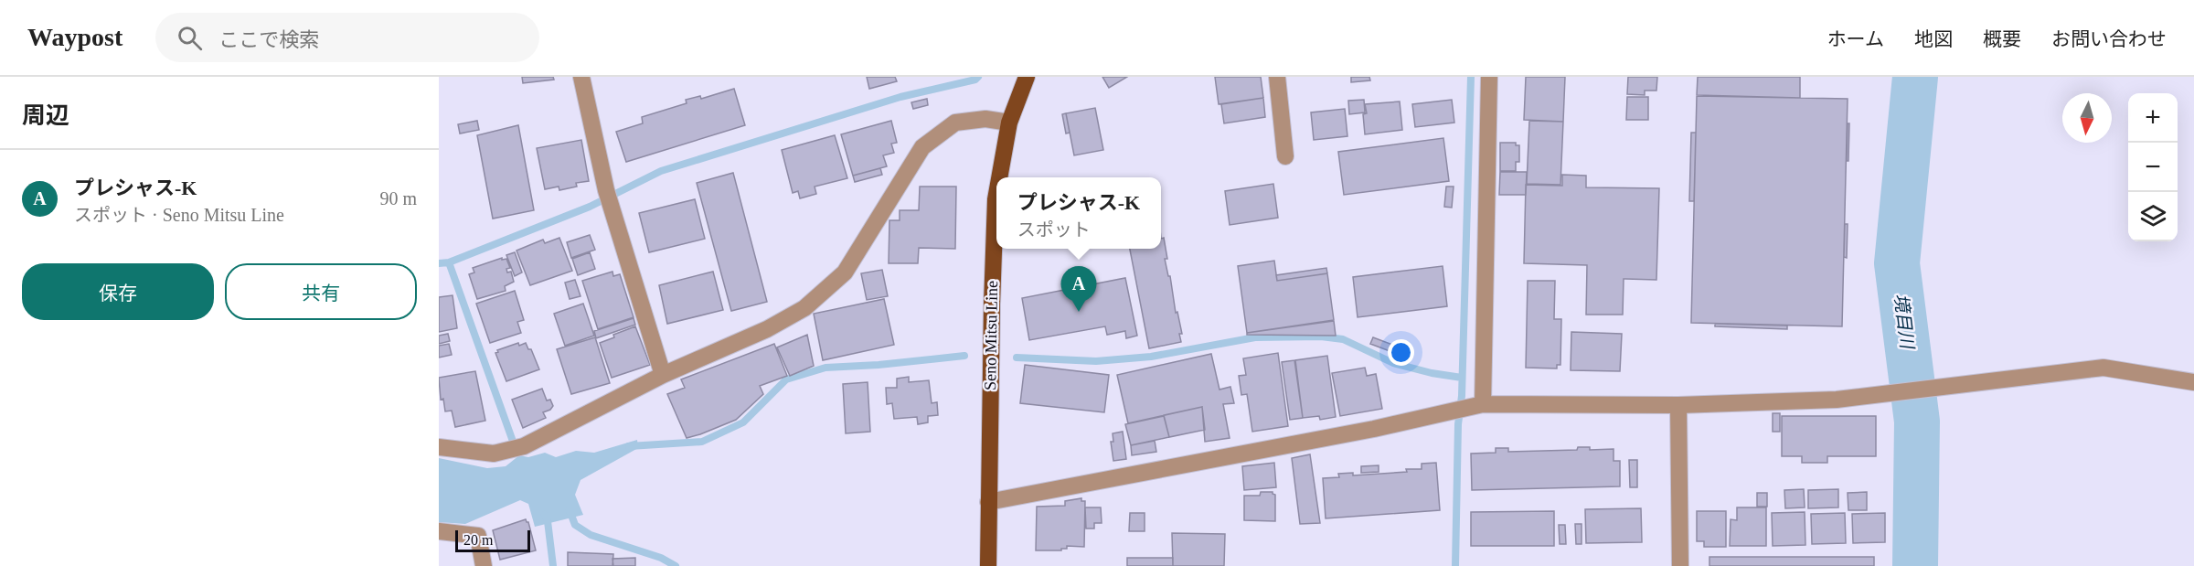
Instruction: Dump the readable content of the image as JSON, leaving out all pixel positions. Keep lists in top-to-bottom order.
{
  "streets": {
    "main road": ["Seno Mitsu Line"]
  },
  "water": ["境目川"],
  "scale_bar": "20 m",
  "north": "bottom",
  "page": {
    "header": "Waypost",
    "search": "ここで検索",
    "nav": [
      "ホーム",
      "地図",
      "概要",
      "お問い合わせ"
    ],
    "heading": "周辺",
    "map_buttons": ["+", "−"],
    "list": [
      {
        "mark": "A",
        "name": "プレシャス-K",
        "note": "スポット · Seno Mitsu Line",
        "value": "90 m"
      }
    ],
    "popup": ["プレシャス-K", "スポット"],
    "buttons": ["保存", "共有"],
    "pins": "A",
    "scale": "20 m"
  }
}
